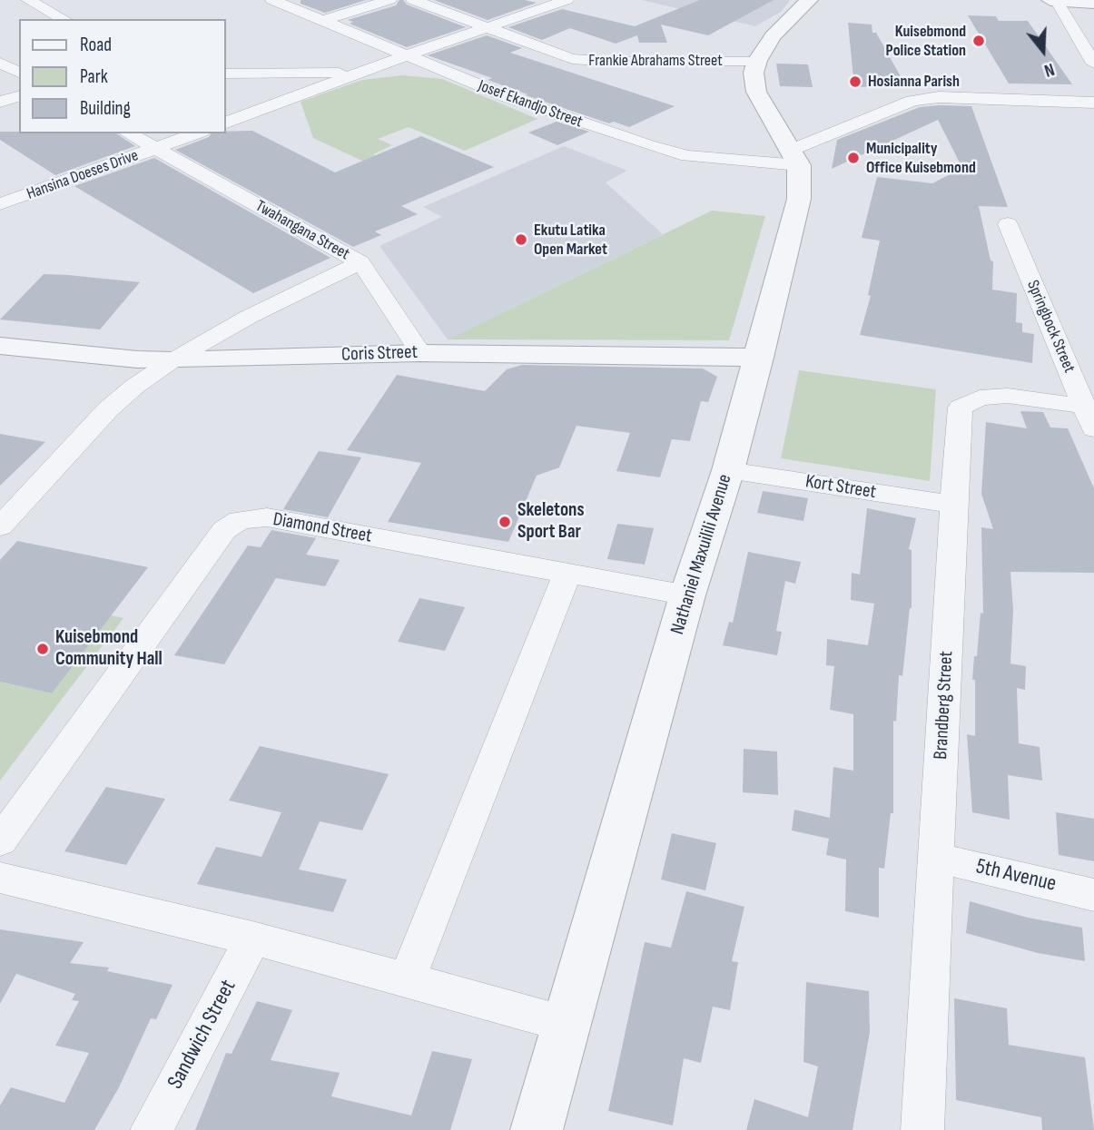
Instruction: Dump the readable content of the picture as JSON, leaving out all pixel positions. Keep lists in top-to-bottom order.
{
  "streets": {
    "street": [
      "Frankie Abrahams Street",
      "Josef Ekandjo Street",
      "Hansina Doeses Drive",
      "Twahangana Street",
      "Springbock Street",
      "Coris Street",
      "Kort Street",
      "Diamond Street",
      "Nathaniel Maxuilili Avenue",
      "Brandberg Street",
      "5th Avenue",
      "Sandwich Street"
    ]
  },
  "crossings": [
    ["Josef Ekandjo Street", "Nathaniel Maxuilili Avenue"],
    ["Hansina Doeses Drive", "Twahangana Street"],
    ["Twahangana Street", "Coris Street"],
    ["Springbock Street", "Brandberg Street"],
    ["Coris Street", "Nathaniel Maxuilili Avenue"],
    ["Kort Street", "Nathaniel Maxuilili Avenue"],
    ["Kort Street", "Brandberg Street"],
    ["Diamond Street", "Nathaniel Maxuilili Avenue"],
    ["Brandberg Street", "5th Avenue"]
  ],
  "places": [
    "Kuisebmond Police Station",
    "Hosianna Parish",
    "Municipality Office Kuisebmond",
    "Ekutu Latika Open Market",
    "Skeletons Sport Bar",
    "Kuisebmond Community Hall"
  ],
  "legend": ["Road", "Park", "Building"],
  "north": "bottom"
}
